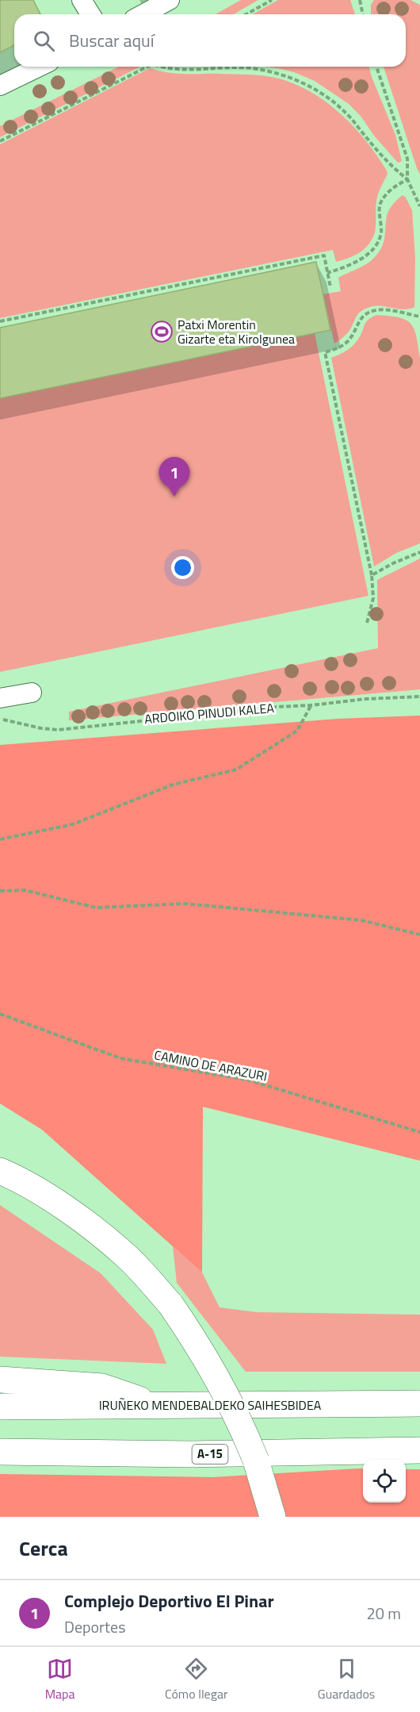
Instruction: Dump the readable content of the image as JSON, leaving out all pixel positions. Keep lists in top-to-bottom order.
{
  "streets": {
    "highway": ["IRUÑEKO MENDEBALDEKO SAIHESBIDEA", "A-15"],
    "path": ["ARDOIKO PINUDI KALEA", "CAMINO DE ARAZURI"]
  },
  "places": {
    "sports": ["Patxi Morentin Gizarte eta Kirolgunea"]
  },
  "page": {
    "search": "Buscar aquí",
    "pins": "1",
    "heading": "Cerca",
    "list": [
      {
        "mark": "1",
        "name": "Complejo Deportivo El Pinar",
        "note": "Deportes",
        "value": "20 m"
      }
    ],
    "nav": ["Mapa", "Cómo llegar", "Guardados"]
  }
}
